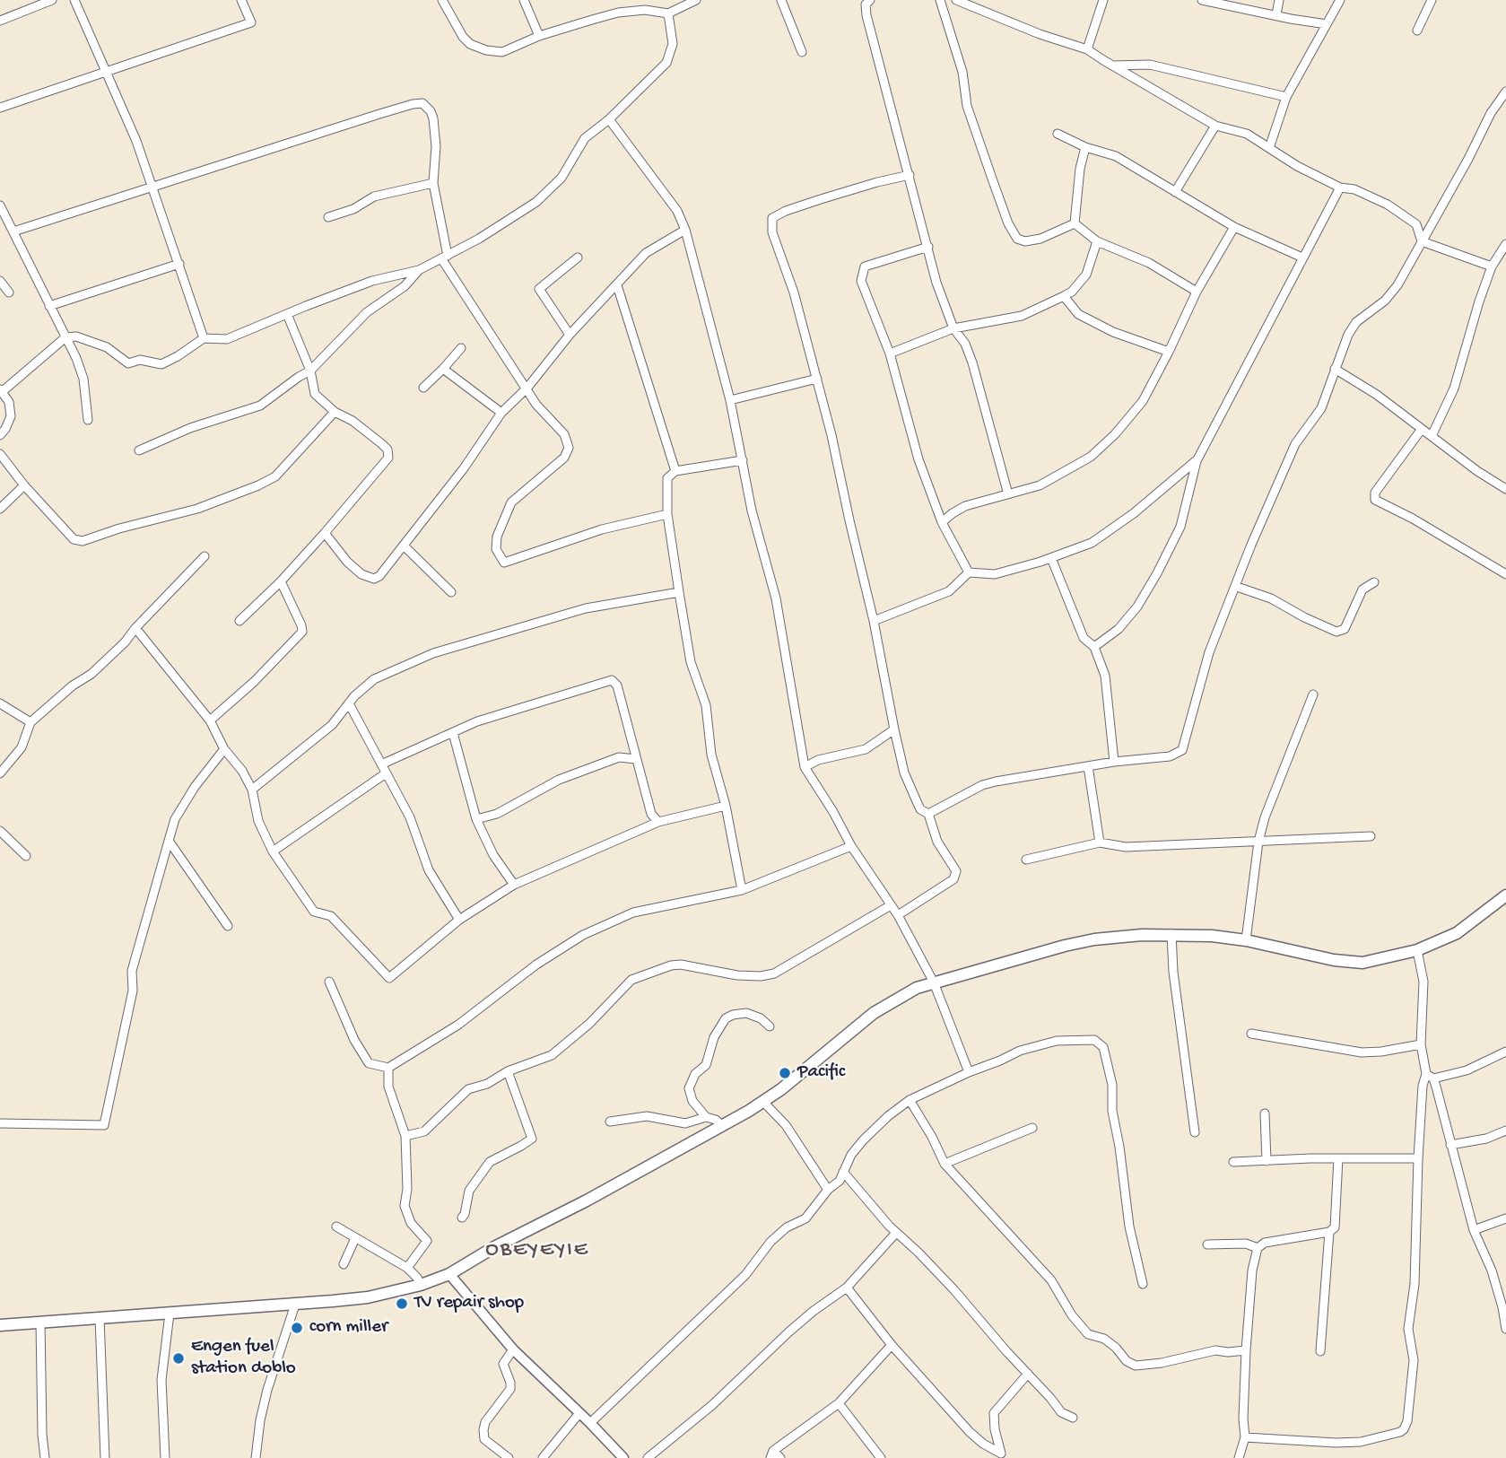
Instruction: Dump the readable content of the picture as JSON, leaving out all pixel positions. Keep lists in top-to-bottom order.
{
  "districts": ["OBEYEYIE"],
  "places": [
    "Pacific",
    "TV repair shop",
    "corn miller",
    "Engen fuel station doblo"
  ]
}
